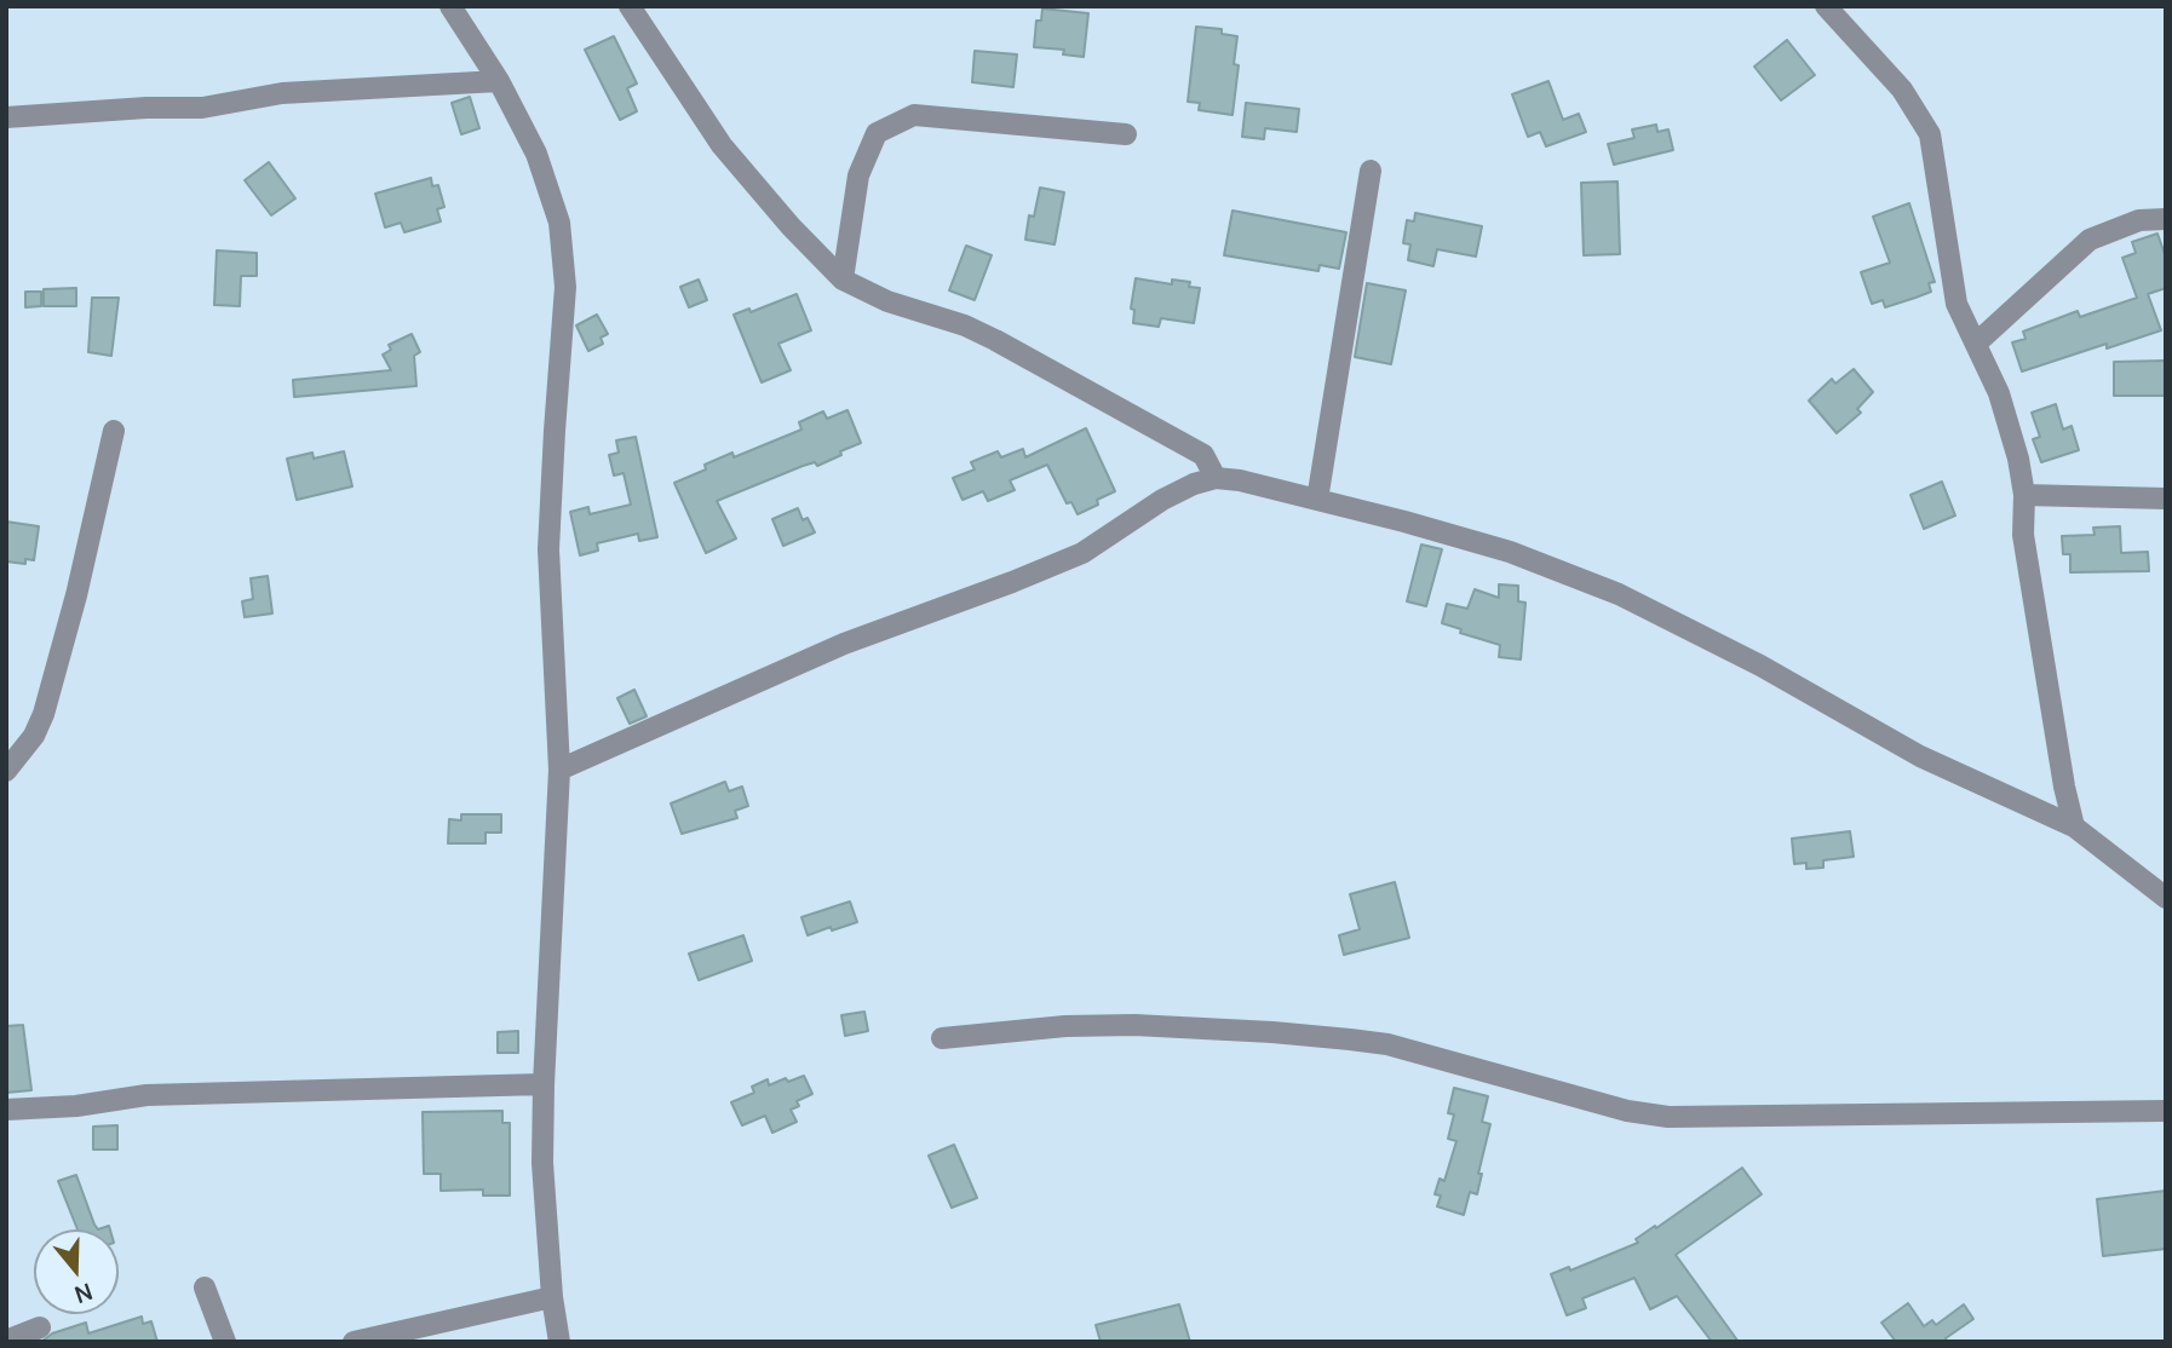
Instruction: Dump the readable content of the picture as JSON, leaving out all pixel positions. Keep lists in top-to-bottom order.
{
  "north": "bottom"
}
